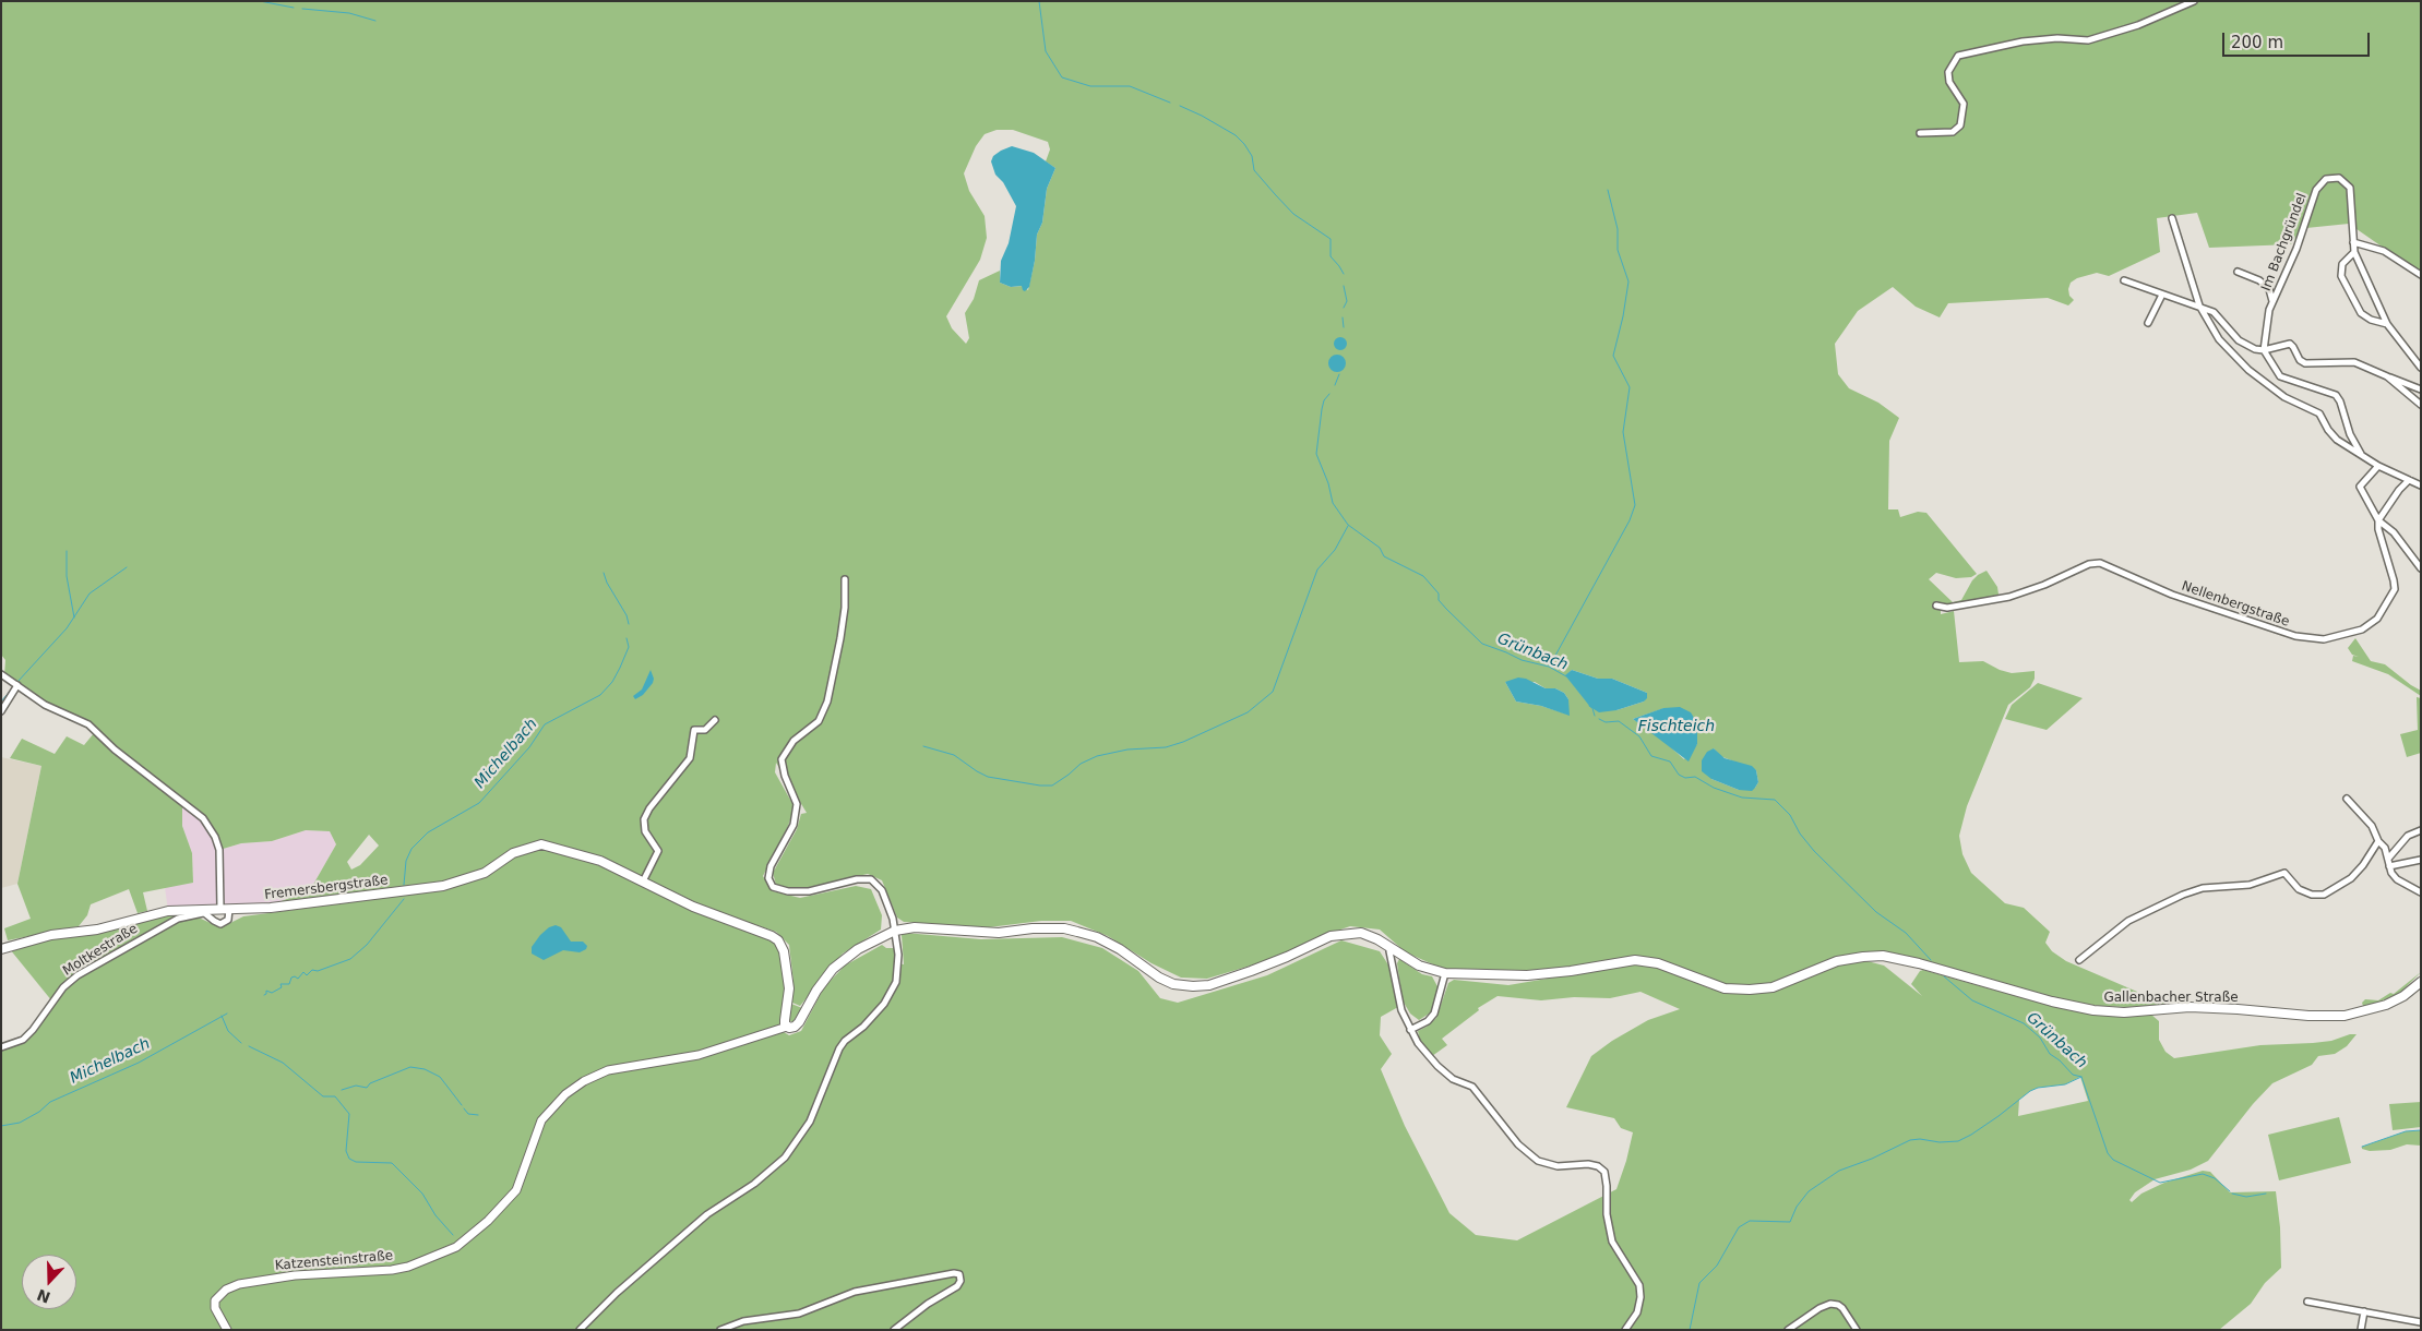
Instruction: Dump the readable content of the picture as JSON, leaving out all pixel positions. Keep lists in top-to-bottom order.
{
  "streets": {
    "main road": ["Fremersbergstraße", "Gallenbacher Straße"],
    "street": [
      "Im Bachgründel",
      "Nellenbergstraße",
      "Moltkestraße",
      "Katzensteinstraße"
    ]
  },
  "crossings": [
    ["Fremersbergstraße", "Moltkestraße"],
    ["Fremersbergstraße", "Katzensteinstraße"]
  ],
  "water": ["Grünbach", "Fischteich", "Michelbach"],
  "scale_bar": "200 m",
  "north": "bottom"
}
